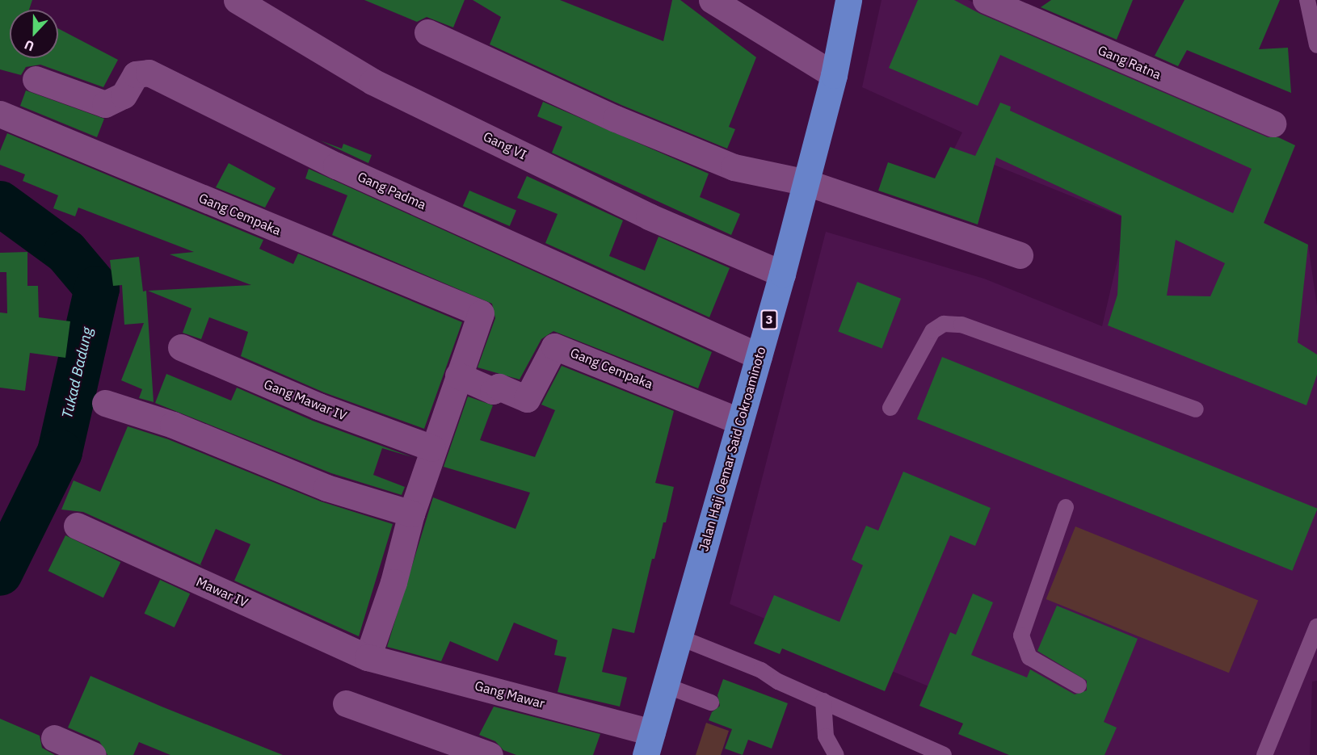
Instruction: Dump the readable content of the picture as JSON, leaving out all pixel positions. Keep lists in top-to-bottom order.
{
  "streets": {
    "highway": ["3", "Jalan Haji Oemar Said Cokroaminoto"],
    "street": [
      "Gang Ratna",
      "Gang VI",
      "Gang Padma",
      "Gang Cempaka",
      "Gang Mawar IV",
      "Mawar IV",
      "Gang Mawar"
    ]
  },
  "crossings": [
    ["Gang VI", "Jalan Haji Oemar Said Cokroaminoto"],
    ["Gang Padma", "Jalan Haji Oemar Said Cokroaminoto"],
    ["Gang Cempaka", "Jalan Haji Oemar Said Cokroaminoto"],
    ["Jalan Haji Oemar Said Cokroaminoto", "Gang Mawar"],
    ["Mawar IV", "Gang Mawar"]
  ],
  "water": ["Tukad Badung"],
  "north": "bottom"
}
